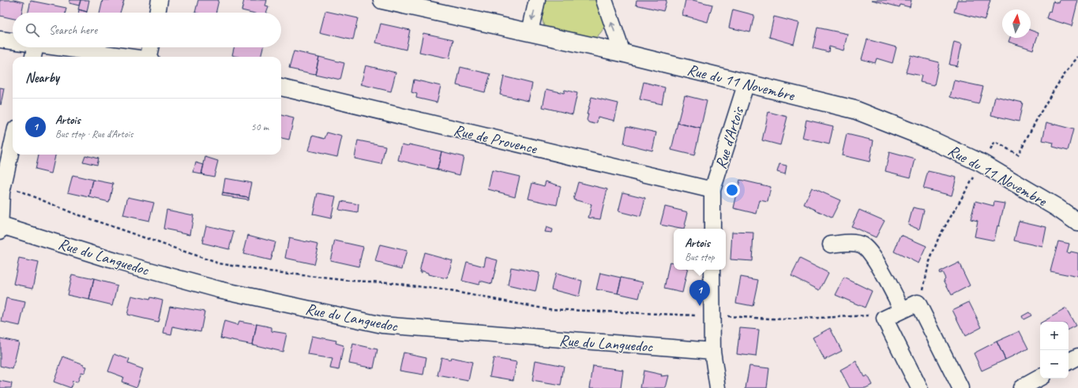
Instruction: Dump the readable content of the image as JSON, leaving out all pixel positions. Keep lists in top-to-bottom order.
{
  "streets": {
    "street": [
      "Rue du 11 Novembre",
      "Rue d'Artois",
      "Rue de Provence",
      "Rue du Languedoc"
    ]
  },
  "crossings": [
    ["Rue du 11 Novembre", "Rue d'Artois"],
    ["Rue d'Artois", "Rue de Provence"]
  ],
  "north": "top",
  "page": {
    "search": "Search here",
    "heading": "Nearby",
    "list": [
      {
        "mark": "1",
        "name": "Artois",
        "note": "Bus stop · Rue d'Artois",
        "value": "50 m"
      }
    ],
    "popup": ["Artois", "Bus stop"],
    "pins": "1",
    "map_buttons": ["+", "−"]
  }
}
